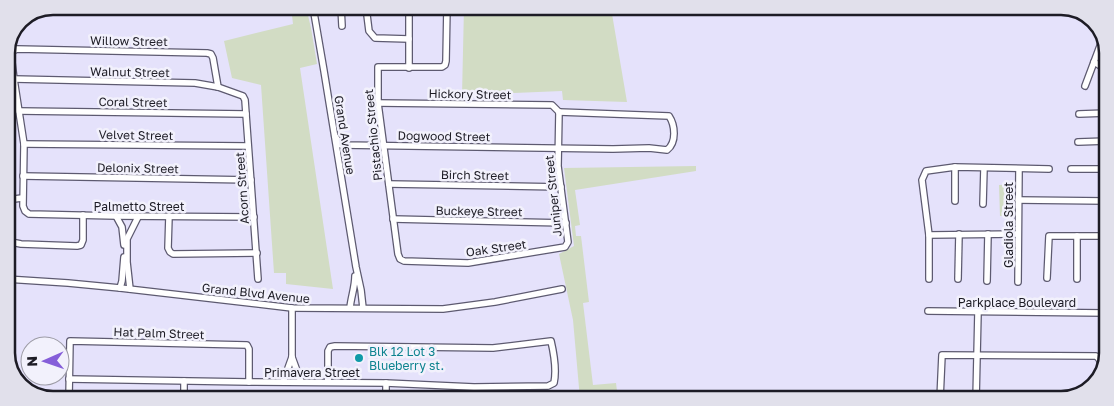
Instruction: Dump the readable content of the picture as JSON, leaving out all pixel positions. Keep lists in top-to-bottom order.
{
  "streets": {
    "street": [
      "Willow Street",
      "Walnut Street",
      "Hickory Street",
      "Coral Street",
      "Velvet Street",
      "Grand Avenue",
      "Pistachio Street",
      "Dogwood Street",
      "Delonix Street",
      "Birch Street",
      "Acorn Street",
      "Juniper Street",
      "Palmetto Street",
      "Buckeye Street",
      "Gladiola Street",
      "Oak Street",
      "Grand Blvd Avenue",
      "Parkplace Boulevard",
      "Hat Palm Street",
      "Primavera Street"
    ]
  },
  "crossings": [
    ["Willow Street", "Walnut Street"],
    ["Walnut Street", "Acorn Street"],
    ["Hickory Street", "Pistachio Street"],
    ["Hickory Street", "Dogwood Street"],
    ["Hickory Street", "Juniper Street"],
    ["Coral Street", "Acorn Street"],
    ["Velvet Street", "Acorn Street"],
    ["Grand Avenue", "Dogwood Street"],
    ["Grand Avenue", "Grand Blvd Avenue"],
    ["Pistachio Street", "Dogwood Street"],
    ["Pistachio Street", "Birch Street"],
    ["Pistachio Street", "Buckeye Street"],
    ["Pistachio Street", "Oak Street"],
    ["Dogwood Street", "Juniper Street"],
    ["Delonix Street", "Acorn Street"],
    ["Birch Street", "Juniper Street"],
    ["Acorn Street", "Palmetto Street"],
    ["Juniper Street", "Buckeye Street"],
    ["Juniper Street", "Oak Street"],
    ["Hat Palm Street", "Primavera Street"]
  ],
  "places": ["Blk 12 Lot 3 Blueberry st."],
  "north": "left"
}
